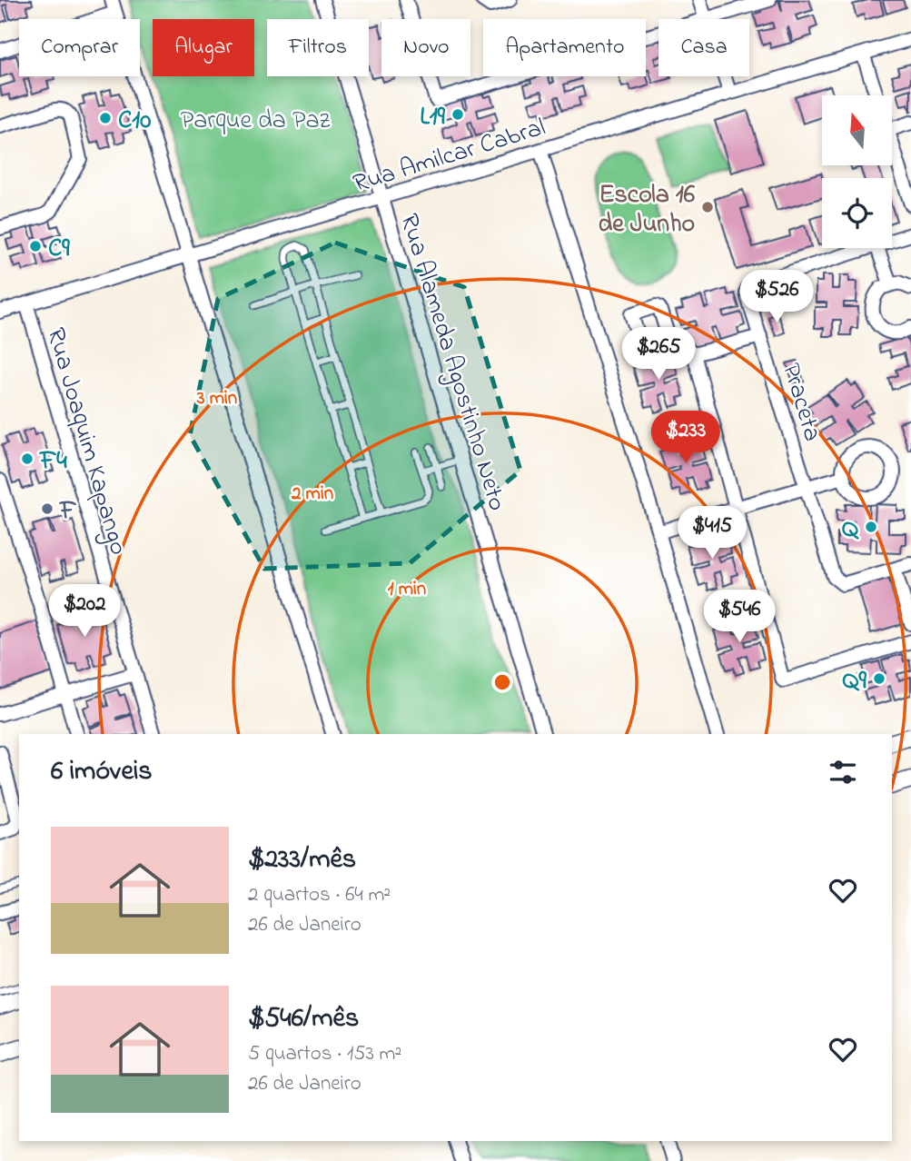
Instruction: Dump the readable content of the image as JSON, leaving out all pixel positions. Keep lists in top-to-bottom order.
{
  "streets": {
    "street": [
      "Rua Amilcar Cabral",
      "Rua Alameda Agostinho Neto",
      "Praceta",
      "Rua Joaquim Kapango"
    ]
  },
  "crossings": [
    ["Rua Amilcar Cabral", "Rua Alameda Agostinho Neto"],
    ["Rua Amilcar Cabral", "Rua Joaquim Kapango"]
  ],
  "parks": ["Parque da Paz"],
  "places": [
    "L19",
    "C10",
    "Escola 16 de Junho",
    "C9",
    "F4",
    "F",
    "Q",
    "Q9"
  ],
  "north": "top",
  "page": {
    "chip": [
      "Comprar",
      "Alugar",
      "Filtros",
      "Novo",
      "Apartamento",
      "Casa"
    ],
    "price": [
      "$526",
      "$265",
      "$233",
      "$415",
      "$202",
      "$546"
    ],
    "heading": "6 imóveis",
    "list": [
      {
        "name": "$233/mês",
        "note": "2 quartos · 64 m² · 26 de Janeiro"
      },
      {
        "name": "$546/mês",
        "note": "5 quartos · 153 m² · 26 de Janeiro"
      }
    ]
  },
  "rings": ["3 min", "2 min", "1 min"]
}
